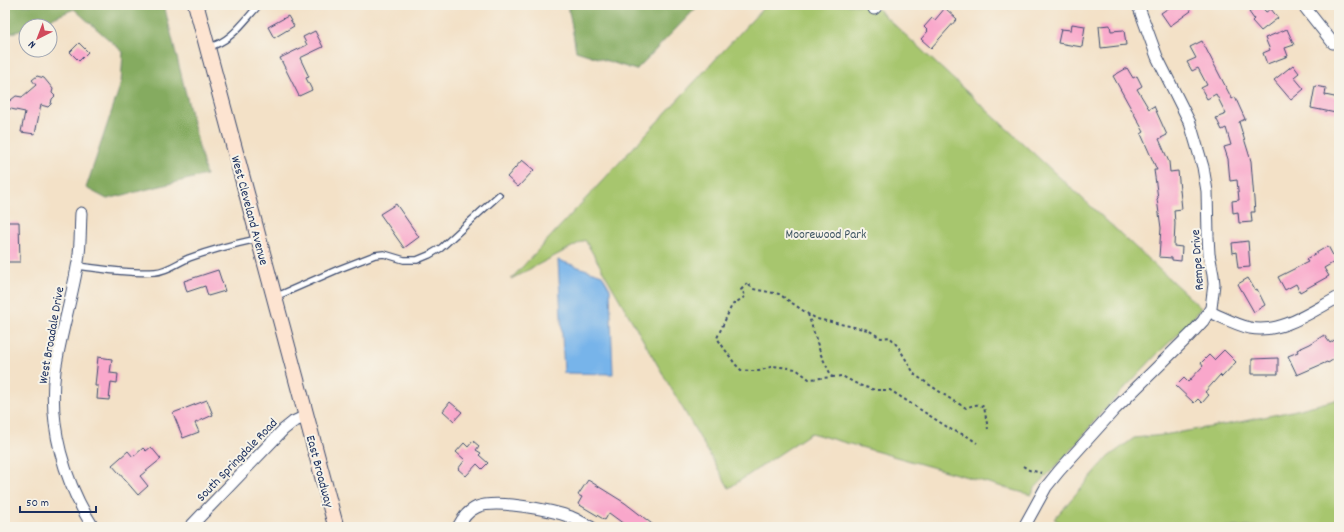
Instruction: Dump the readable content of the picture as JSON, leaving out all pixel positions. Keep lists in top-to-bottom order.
{
  "streets": {
    "main road": ["West Cleveland Avenue", "East Broadway"],
    "street": ["Rempe Drive", "West Broadale Drive", "South Springdale Road"]
  },
  "crossings": [
    ["West Cleveland Avenue", "South Springdale Road"],
    ["West Cleveland Avenue", "East Broadway"],
    ["South Springdale Road", "East Broadway"]
  ],
  "parks": ["Moorewood Park"],
  "scale_bar": "50 m",
  "north": "bottom left"
}
